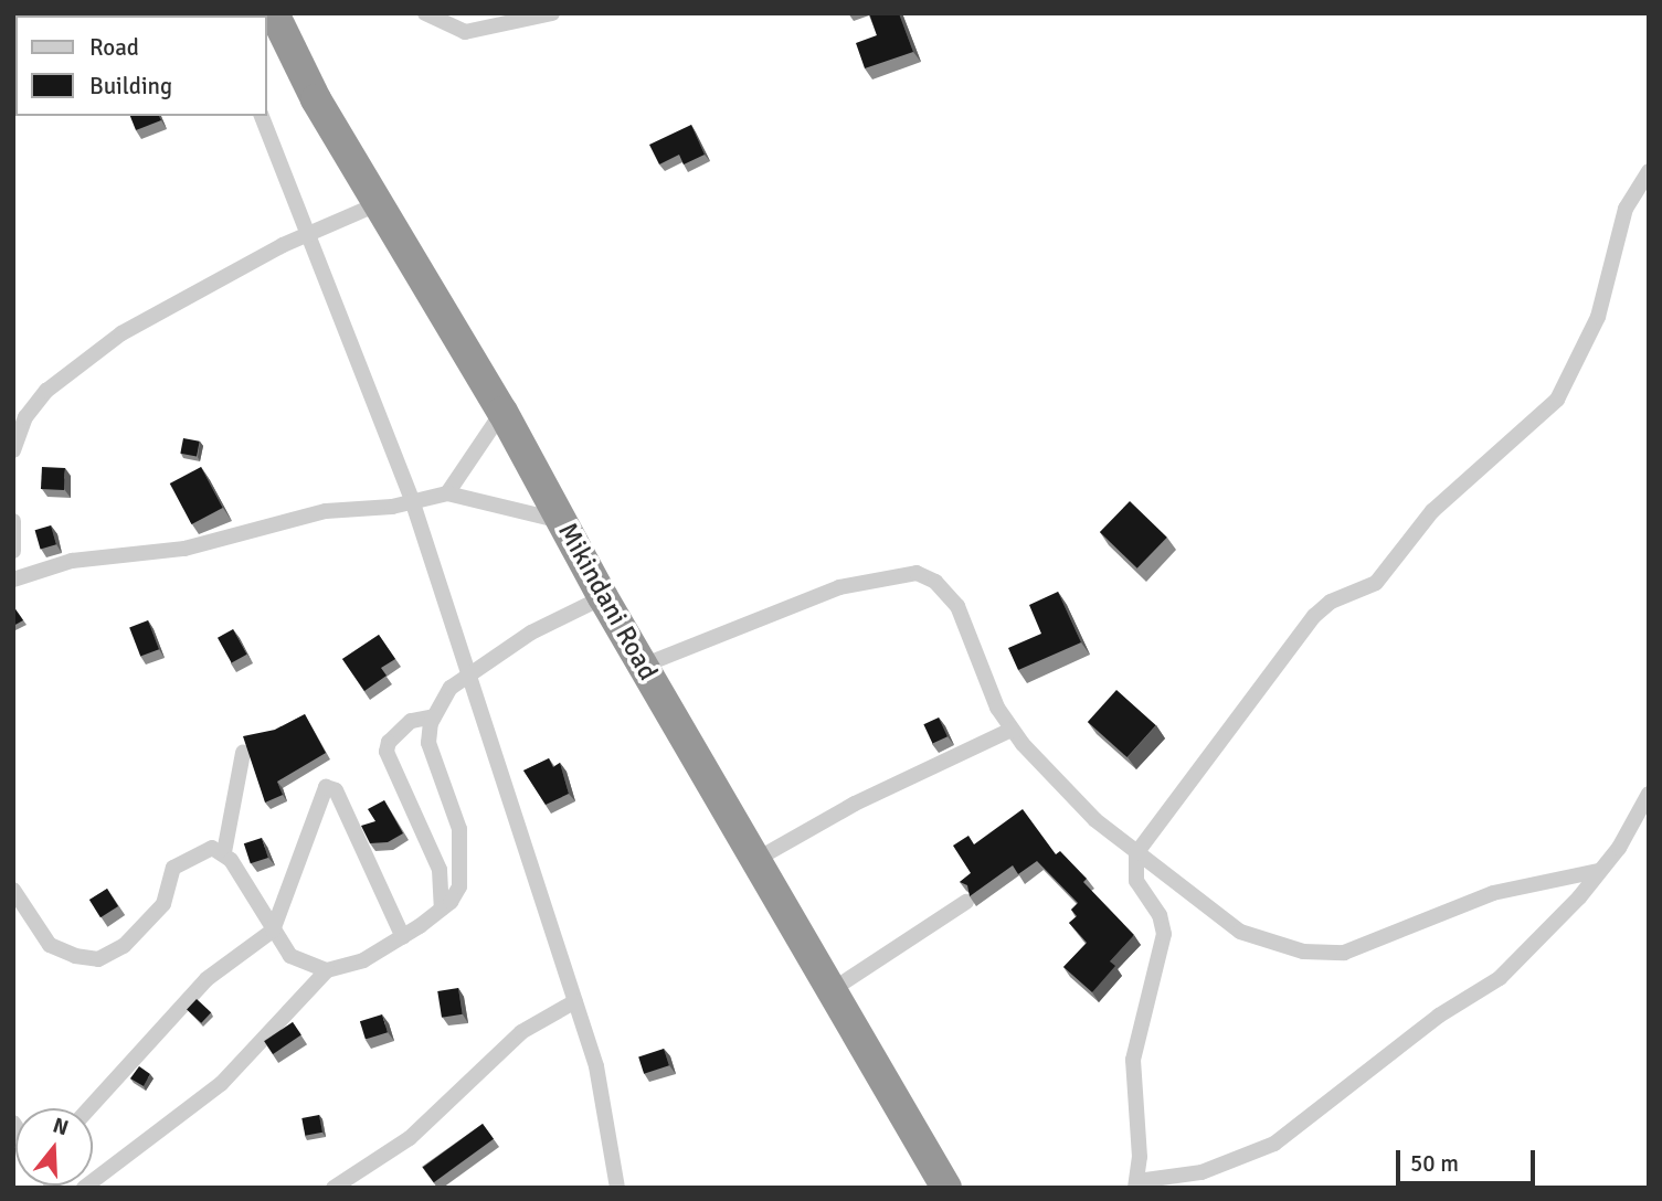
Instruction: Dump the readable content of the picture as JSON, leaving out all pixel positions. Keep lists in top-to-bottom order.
{
  "streets": {
    "highway": ["Mikindani Road"]
  },
  "legend": ["Road", "Building"],
  "scale_bar": "50 m",
  "north": "top"
}
